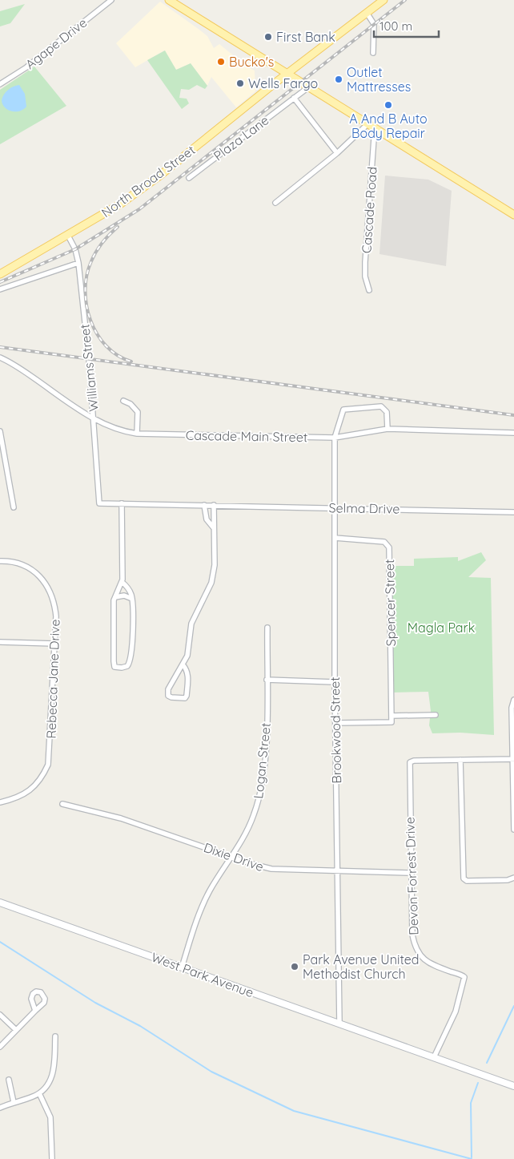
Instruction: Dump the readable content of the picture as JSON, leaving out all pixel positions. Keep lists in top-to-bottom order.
{
  "streets": {
    "main road": ["North Broad Street", "West Park Avenue"],
    "street": [
      "Agape Drive",
      "Plaza Lane",
      "Cascade Road",
      "Williams Street",
      "Cascade Main Street",
      "Selma Drive",
      "Spencer Street",
      "Rebecca Jane Drive",
      "Brookwood Street",
      "Logan Street",
      "Dixie Drive",
      "Devon Forrest Drive"
    ]
  },
  "crossings": [
    ["North Broad Street", "Williams Street"],
    ["Williams Street", "Cascade Main Street"],
    ["Williams Street", "Selma Drive"],
    ["Cascade Main Street", "Brookwood Street"],
    ["Selma Drive", "Brookwood Street"],
    ["Spencer Street", "Brookwood Street"],
    ["Brookwood Street", "Dixie Drive"],
    ["Brookwood Street", "West Park Avenue"],
    ["Logan Street", "Dixie Drive"],
    ["Logan Street", "West Park Avenue"],
    ["Dixie Drive", "Devon Forrest Drive"],
    ["Devon Forrest Drive", "West Park Avenue"]
  ],
  "parks": ["Magla Park"],
  "places": [
    "First Bank",
    "Bucko's",
    "Outlet Mattresses",
    "Wells Fargo",
    "A And B Auto Body Repair",
    "Park Avenue United Methodist Church"
  ],
  "scale_bar": "100 m"
}
